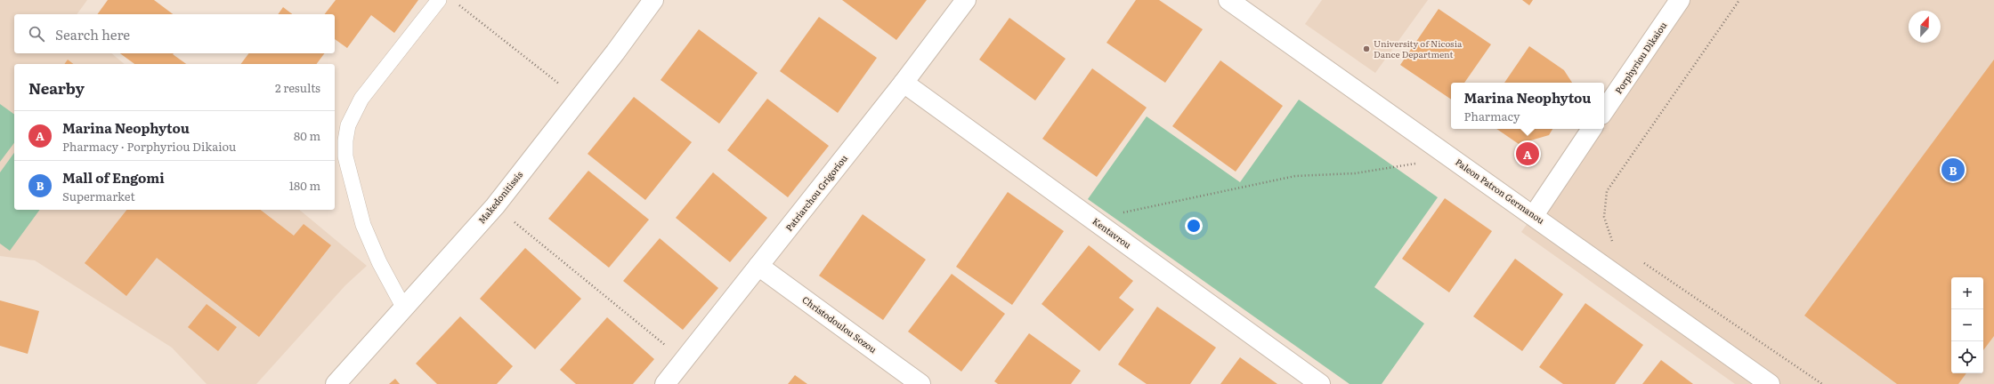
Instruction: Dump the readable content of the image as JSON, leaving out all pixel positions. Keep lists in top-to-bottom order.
{
  "streets": {
    "street": [
      "Porphyriou Dikaiou",
      "Paleon Patron Germanou",
      "Patriarchou Grigoriou",
      "Makedonitissis",
      "Kentavrou",
      "Christodoulou Sozou"
    ]
  },
  "crossings": [
    ["Patriarchou Grigoriou", "Kentavrou"],
    ["Patriarchou Grigoriou", "Christodoulou Sozou"]
  ],
  "places": ["University of Nicosia Dance Department"],
  "north": "top",
  "page": {
    "search": "Search here",
    "heading": ["Nearby", "2 results"],
    "popup": ["Marina Neophytou", "Pharmacy"],
    "list": [
      {
        "mark": "A",
        "name": "Marina Neophytou",
        "note": "Pharmacy · Porphyriou Dikaiou",
        "value": "80 m"
      },
      {
        "mark": "B",
        "name": "Mall of Engomi",
        "note": "Supermarket",
        "value": "180 m"
      }
    ],
    "pins": ["A", "B"],
    "map_buttons": ["+", "−"]
  }
}
